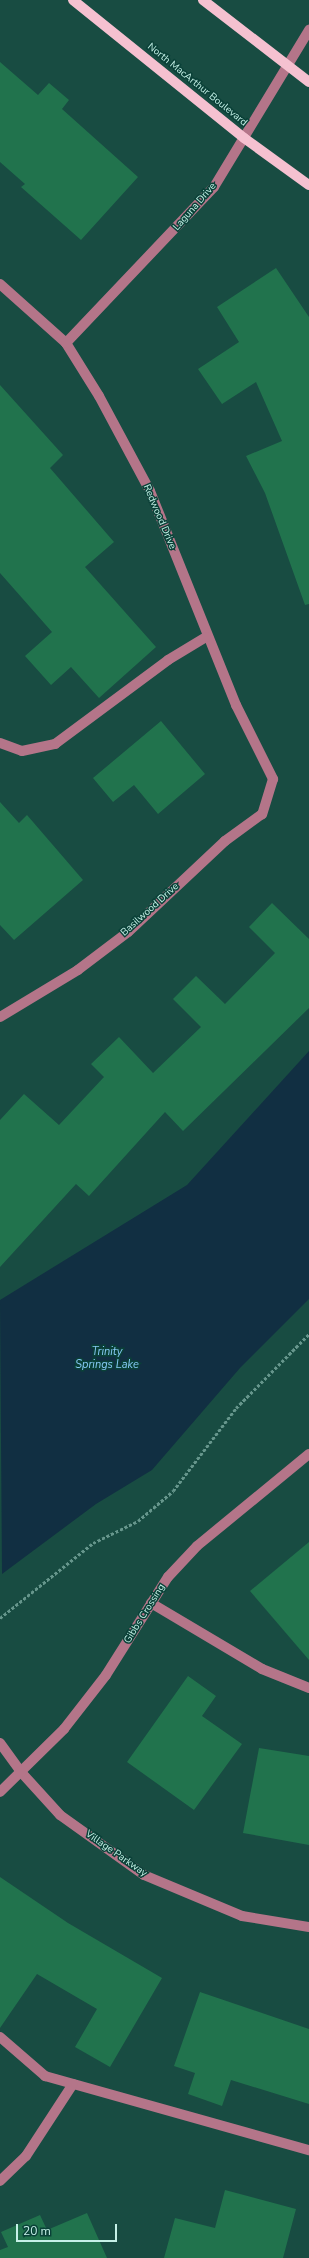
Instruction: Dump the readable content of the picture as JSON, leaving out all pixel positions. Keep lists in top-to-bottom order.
{
  "streets": {
    "main road": ["North MacArthur Boulevard"],
    "street": [
      "Laguna Drive",
      "Redwood Drive",
      "Basilwood Drive",
      "Gibbs Crossing",
      "Village Parkway"
    ]
  },
  "crossings": [
    ["North MacArthur Boulevard", "Laguna Drive"],
    ["Laguna Drive", "Redwood Drive"],
    ["Redwood Drive", "Basilwood Drive"],
    ["Gibbs Crossing", "Village Parkway"]
  ],
  "water": ["Trinity Springs Lake"],
  "scale_bar": "20 m"
}
